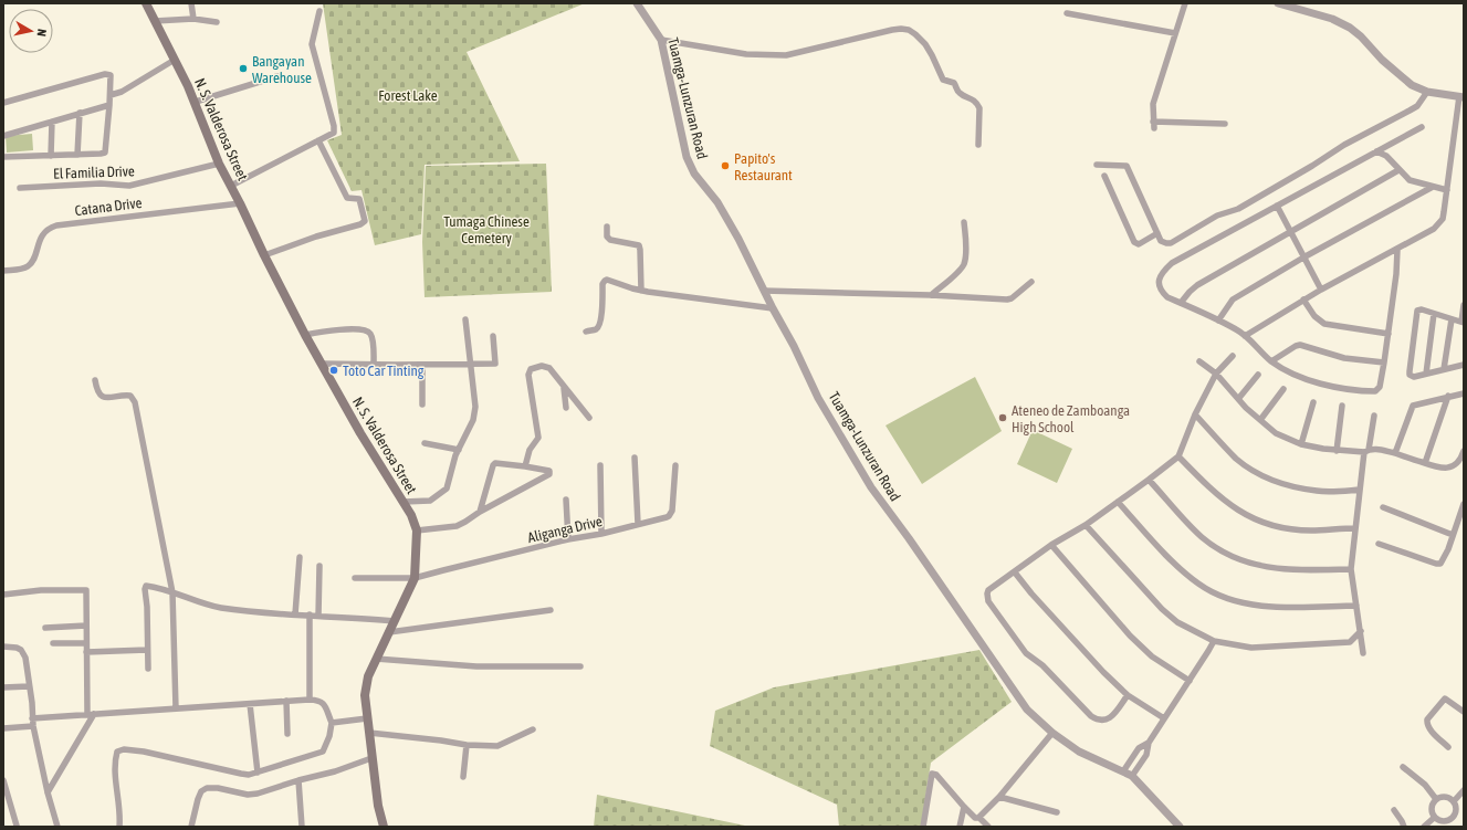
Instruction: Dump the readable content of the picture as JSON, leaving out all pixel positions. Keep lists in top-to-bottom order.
{
  "streets": {
    "main road": ["N. S. Valderosa Street"],
    "street": [
      "Tuamga-Lunzuran Road",
      "El Familia Drive",
      "Catana Drive",
      "Aliganga Drive"
    ]
  },
  "crossings": [
    ["N. S. Valderosa Street", "El Familia Drive"],
    ["N. S. Valderosa Street", "Catana Drive"],
    ["N. S. Valderosa Street", "Aliganga Drive"]
  ],
  "parks": ["Forest Lake", "Tumaga Chinese Cemetery"],
  "places": [
    "Bangayan Warehouse",
    "Papito's Restaurant",
    "Toto Car Tinting",
    "Ateneo de Zamboanga High School"
  ],
  "north": "right"
}
